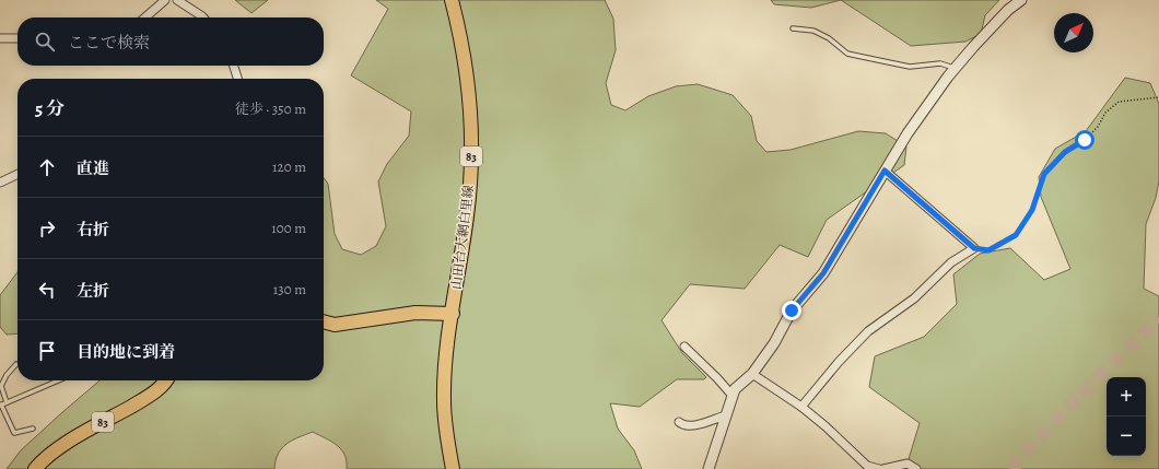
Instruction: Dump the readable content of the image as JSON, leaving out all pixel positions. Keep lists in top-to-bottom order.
{
  "streets": {
    "main road": ["83", "山田台大網白里線"]
  },
  "crossings": [
    ["83", "山田台大網白里線"]
  ],
  "north": "top right",
  "page": {
    "search": "ここで検索",
    "heading": ["5 分", "徒歩 · 350 m"],
    "list": [
      ["直進", "120 m"],
      ["右折", "100 m"],
      ["左折", "130 m"],
      "目的地に到着"
    ],
    "map_buttons": ["+", "−"]
  }
}
